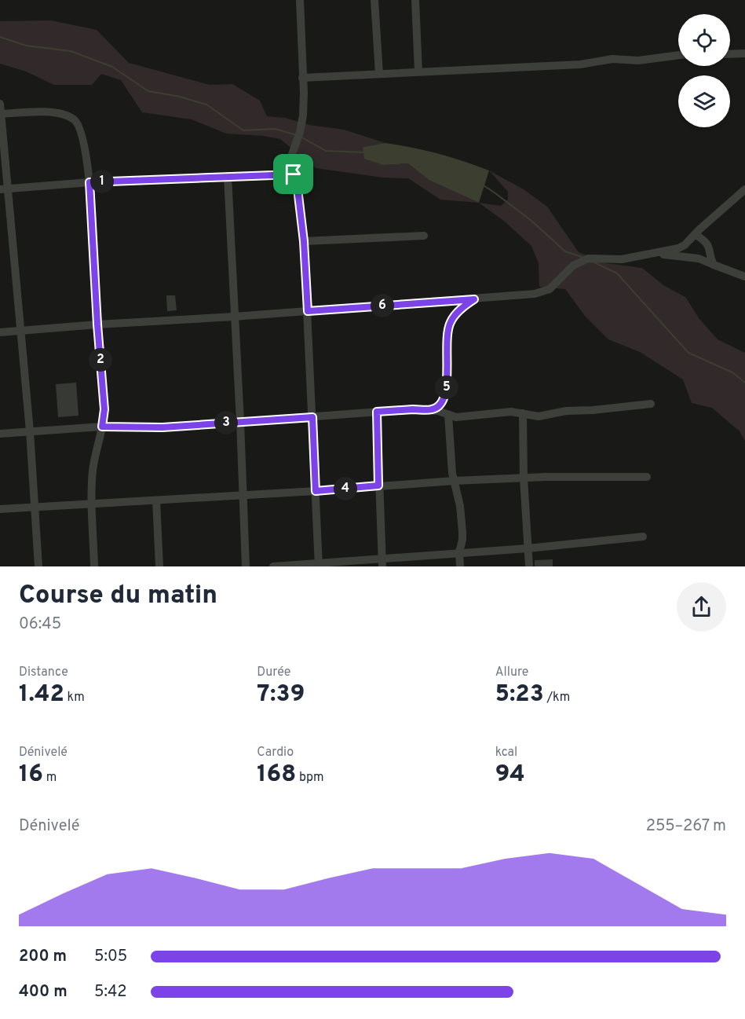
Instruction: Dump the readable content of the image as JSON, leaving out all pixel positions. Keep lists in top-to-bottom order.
{
  "page": {
    "pins": [
      "1",
      "6",
      "2",
      "5",
      "3",
      "4"
    ],
    "heading": ["Course du matin", "06:45"],
    "stats": [
      ["Distance", "1.42 km"],
      ["Durée", "7:39"],
      ["Allure", "5:23 /km"],
      ["Dénivelé", "16 m"],
      ["Cardio", "168 bpm"],
      ["kcal", "94"]
    ],
    "chart": ["Dénivelé", "255–267 m"],
    "list": [
      {
        "name": "200 m",
        "note": "5:05"
      },
      {
        "name": "400 m",
        "note": "5:42"
      }
    ]
  }
}
